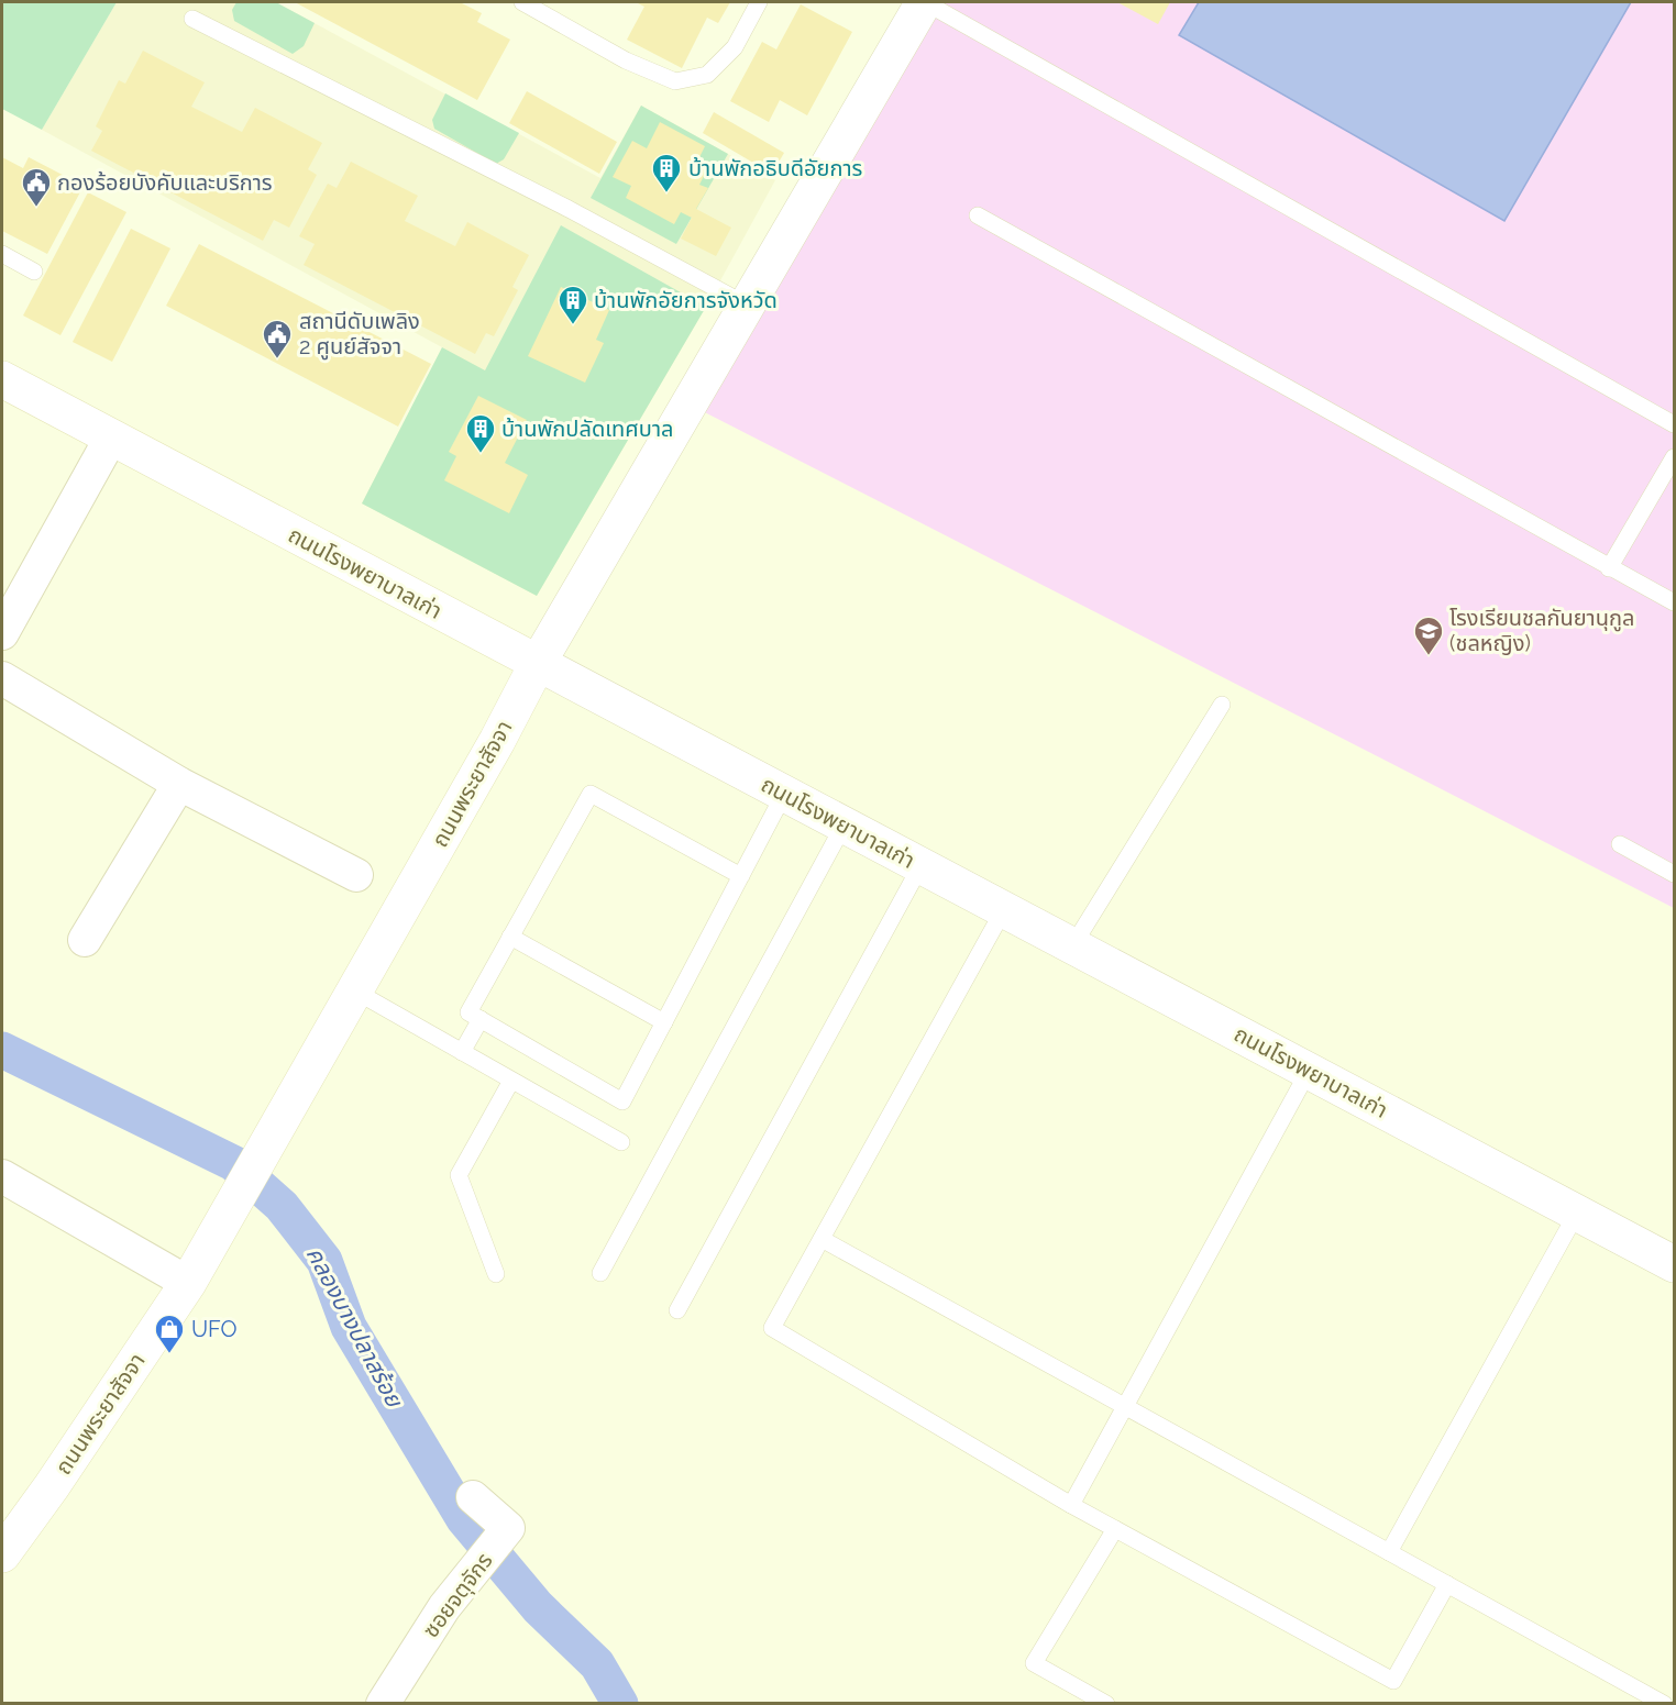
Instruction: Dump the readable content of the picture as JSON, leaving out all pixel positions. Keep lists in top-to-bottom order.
{
  "streets": {
    "street": ["ถนนโรงพยาบาลเก่า", "ถนนพระยาสัจจา", "ซอยจตุจักร"]
  },
  "crossings": [
    ["ถนนโรงพยาบาลเก่า", "ถนนพระยาสัจจา"]
  ],
  "water": ["คลองบางปลาสร้อย"],
  "places": {
    "building": ["บ้านพักอธิบดีอัยการ", "บ้านพักอัยการจังหวัด", "บ้านพักปลัดเทศบาล"],
    "public building": ["กองร้อยบังคับและบริการ", "สถานีดับเพลิง 2 ศูนย์สัจจา"],
    "school or university": ["โรงเรียนชลกันยานุกูล (ชลหญิง)"],
    "shop": ["UFO"]
  }
}
